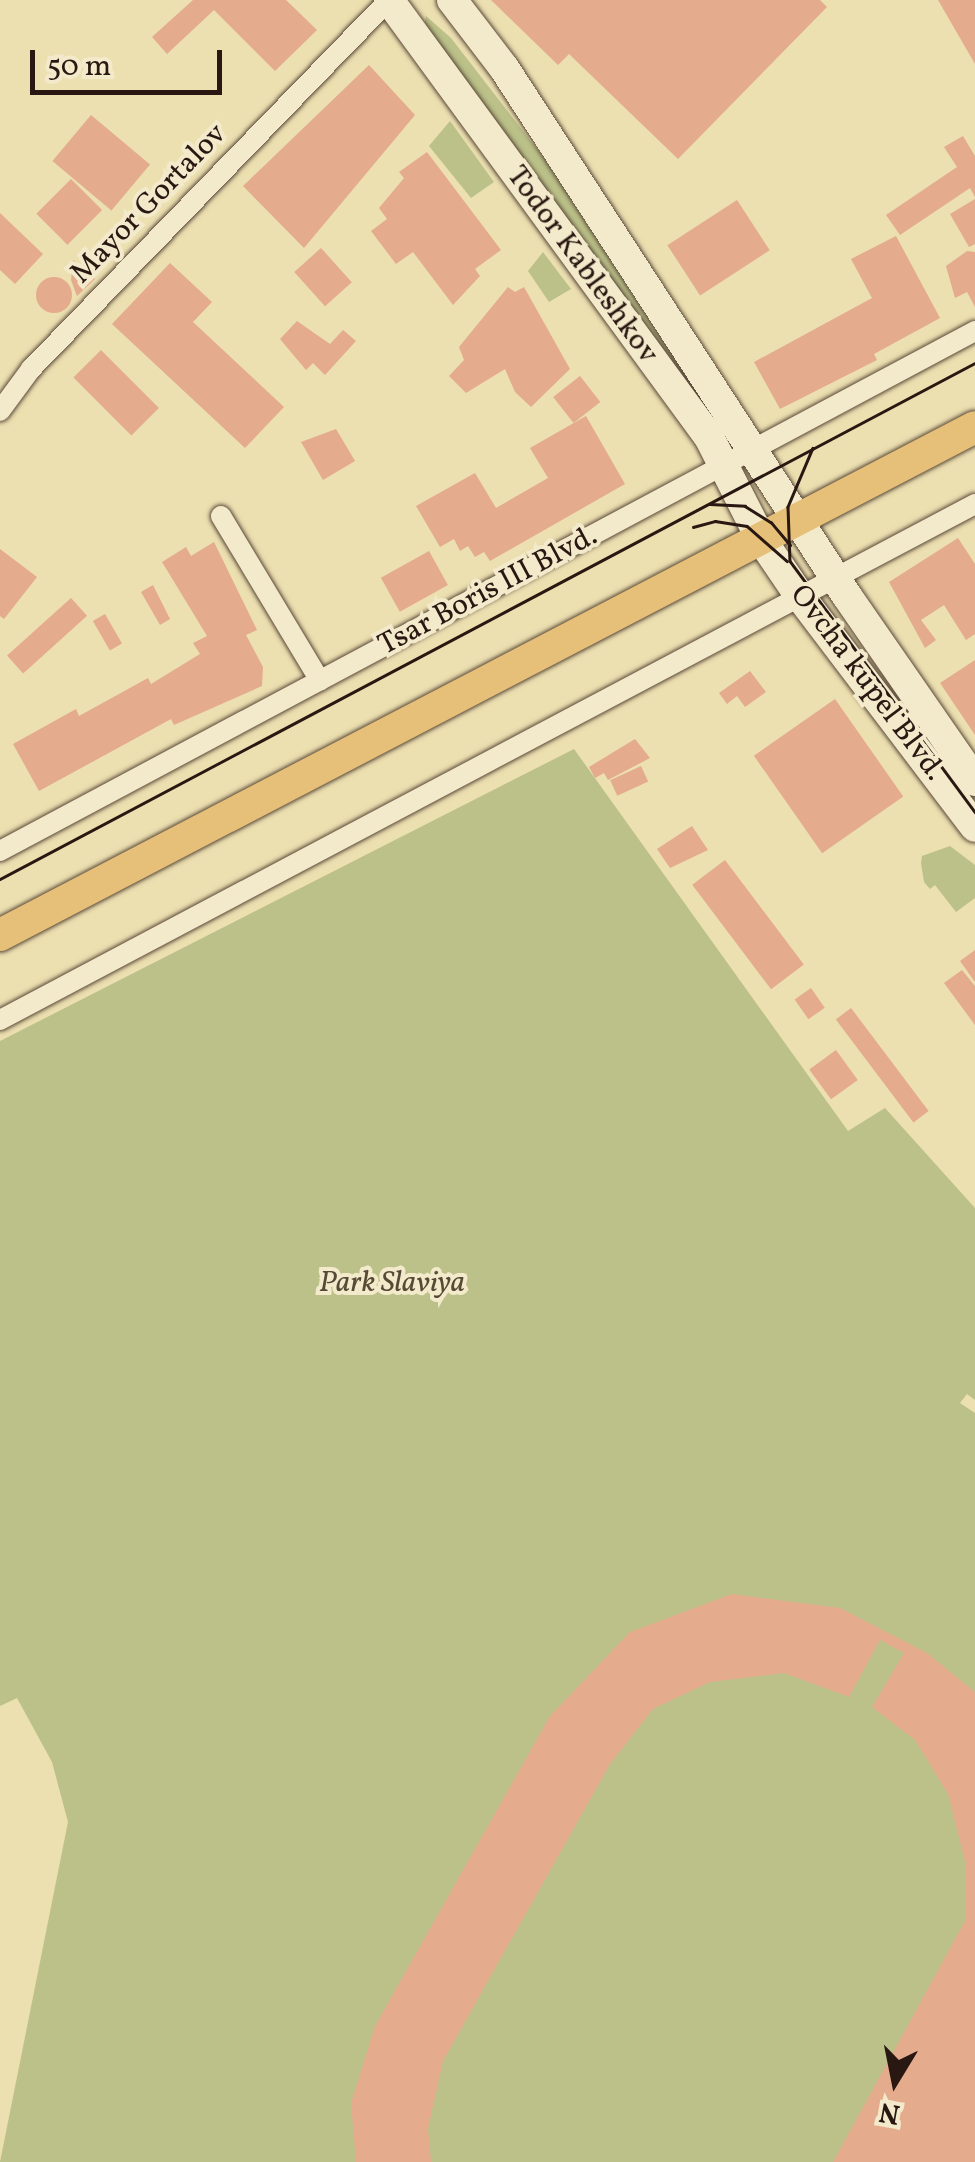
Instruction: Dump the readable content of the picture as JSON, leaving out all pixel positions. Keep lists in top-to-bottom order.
{
  "streets": {
    "main road": ["Todor Kableshkov", "Ovcha kupel Blvd."],
    "street": ["Mayor Gortalov", "Tsar Boris III Blvd."]
  },
  "crossings": [
    ["Mayor Gortalov", "Todor Kableshkov"],
    ["Todor Kableshkov", "Tsar Boris III Blvd."],
    ["Todor Kableshkov", "Ovcha kupel Blvd."]
  ],
  "parks": ["Park Slaviya"],
  "scale_bar": "50 m",
  "north": "bottom"
}
